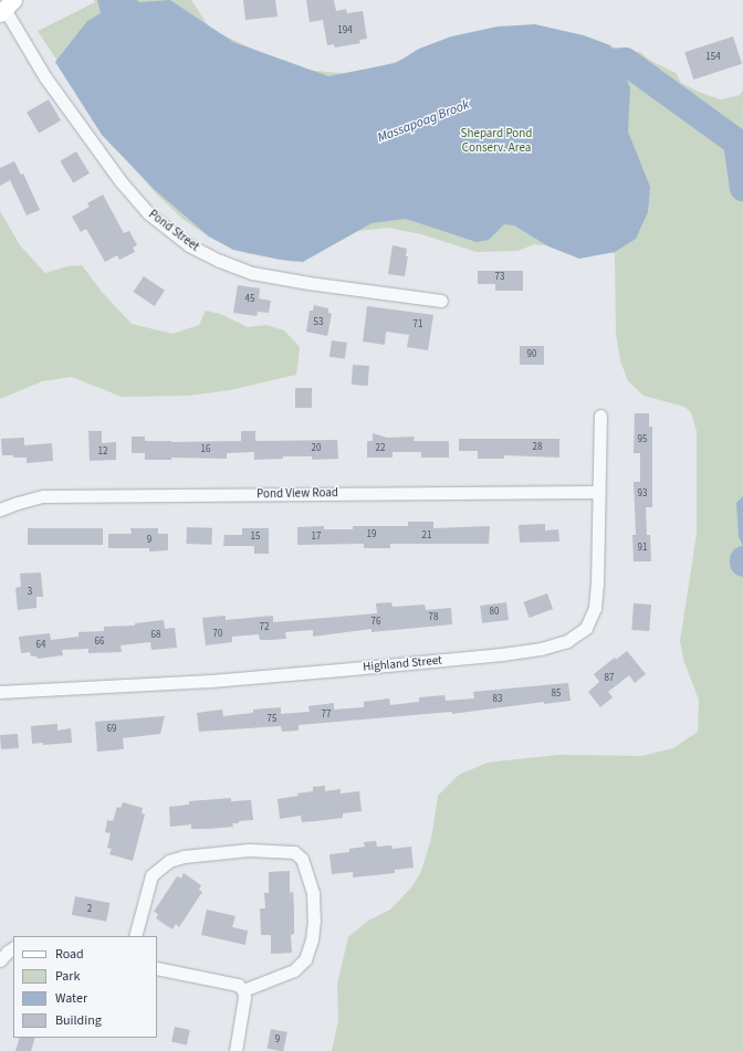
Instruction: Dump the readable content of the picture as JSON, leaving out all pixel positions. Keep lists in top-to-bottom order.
{
  "streets": {
    "street": ["Pond Street", "Pond View Road", "Highland Street"]
  },
  "crossings": [
    ["Pond View Road", "Highland Street"]
  ],
  "water": ["Massapoag Brook"],
  "parks": ["Shepard Pond Conserv. Area"],
  "house_numbers": [
    "194",
    "154",
    "73",
    "45",
    "53",
    "71",
    "90",
    "95",
    "28",
    "20",
    "22",
    "16",
    "12",
    "93",
    "19",
    "21",
    "15",
    "17",
    "9",
    "91",
    "3",
    "80",
    "78",
    "76",
    "72",
    "70",
    "68",
    "66",
    "64",
    "87",
    "85",
    "83",
    "77",
    "75",
    "69",
    "2",
    "9"
  ],
  "legend": [
    "Road",
    "Park",
    "Water",
    "Building"
  ]
}
